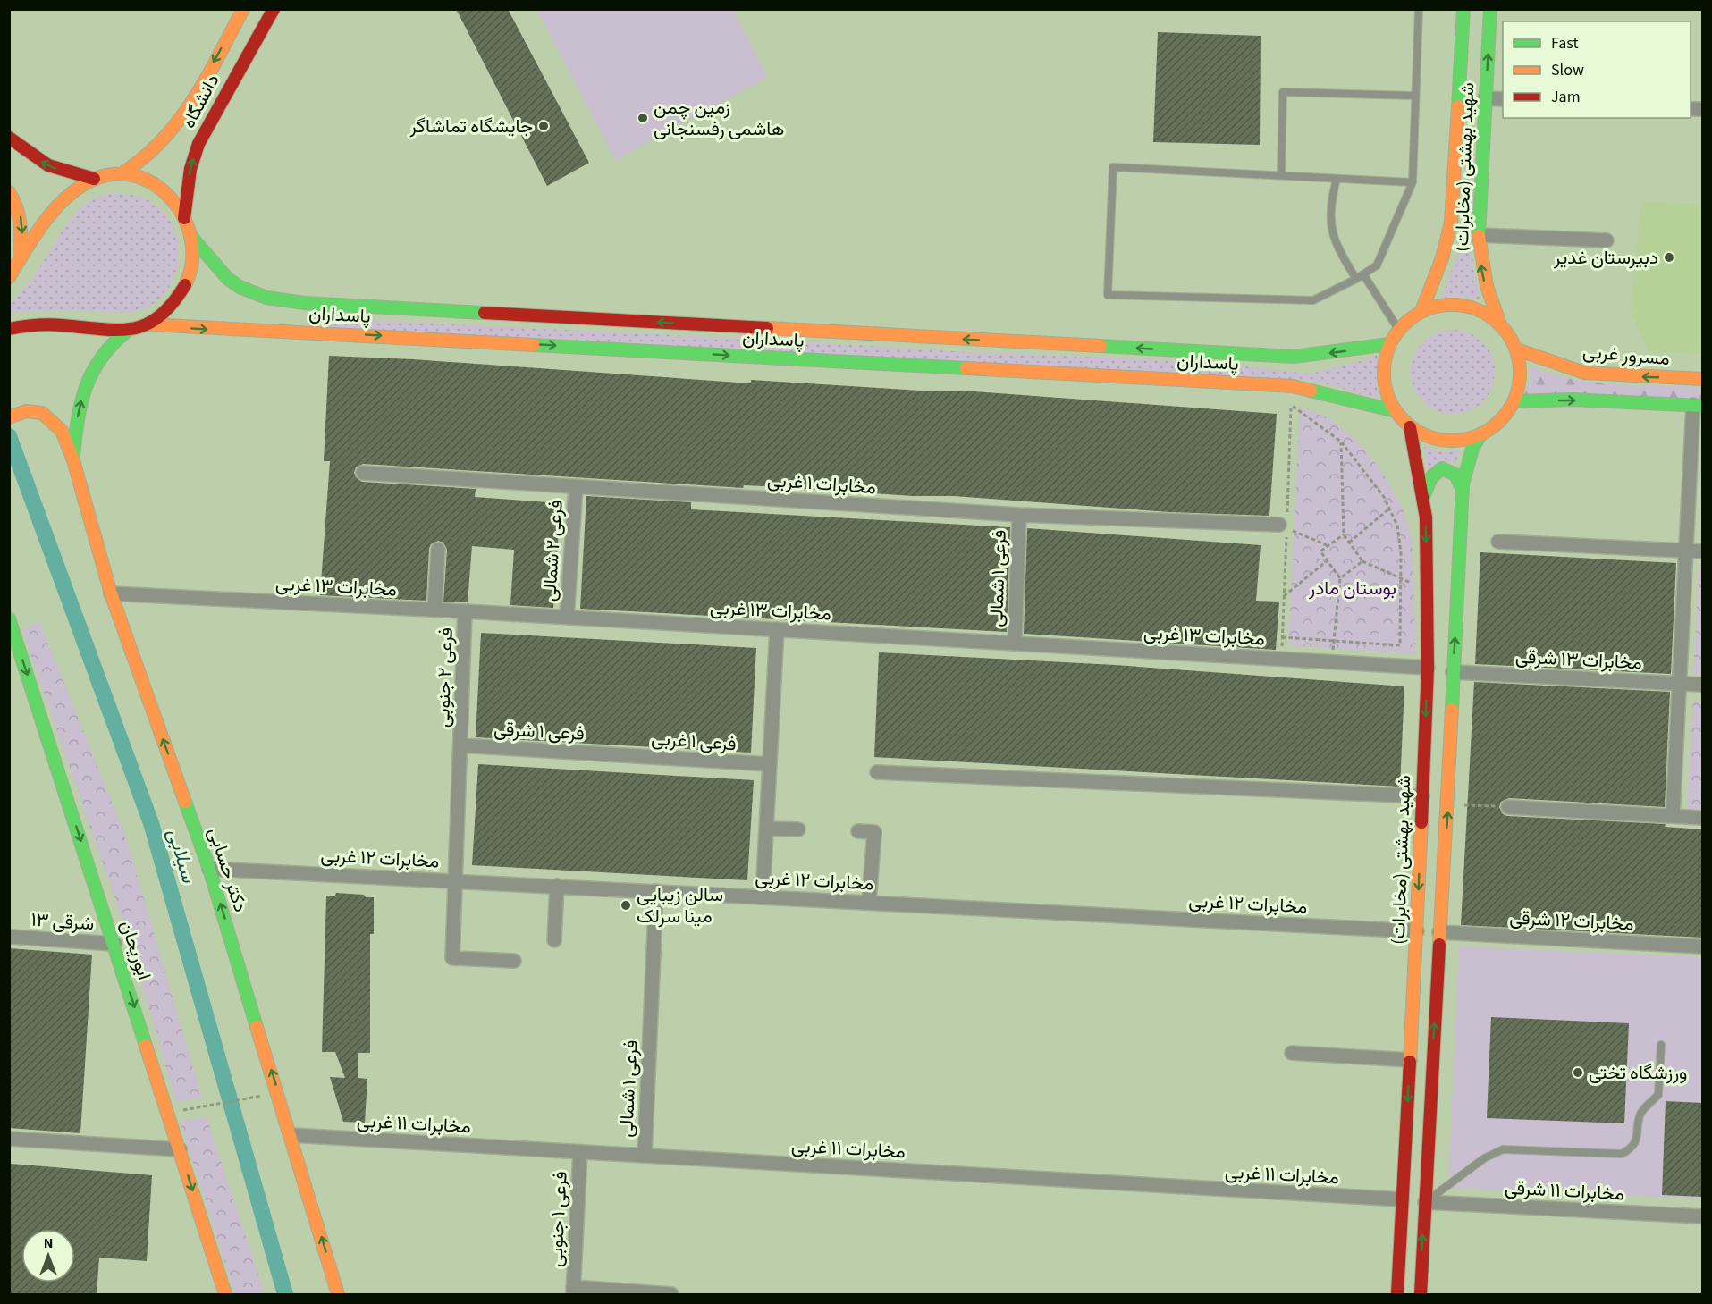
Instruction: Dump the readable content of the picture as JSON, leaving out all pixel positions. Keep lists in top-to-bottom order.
{
  "streets": {
    "main road": [
      "دانشگاه",
      "شهید بهشتی (مخابرات)",
      "پاسداران",
      "مسرور غربی",
      "دکتر حسابی",
      "ابوریحان"
    ],
    "street": [
      "مخابرات ۱ غربی",
      "فرعی ۲ شمالی",
      "فرعی ۱ شمالی",
      "مخابرات ۱۳ غربی",
      "مخابرات ۱۳ شرقی",
      "فرعی ۲ جنوبی",
      "فرعی ۱ شرقی",
      "فرعی ۱ غربی",
      "مخابرات ۱۲ غربی",
      "مخابرات ۱۲ شرقی",
      "۱۳ شرقی",
      "مخابرات ۱۱ غربی",
      "مخابرات ۱۱ شرقی",
      "فرعی ۱ جنوبی"
    ]
  },
  "crossings": [
    ["شهید بهشتی (مخابرات)", "پاسداران"],
    ["شهید بهشتی (مخابرات)", "مسرور غربی"],
    ["شهید بهشتی (مخابرات)", "مخابرات ۱۳ غربی"],
    ["شهید بهشتی (مخابرات)", "مخابرات ۱۲ غربی"],
    ["شهید بهشتی (مخابرات)", "مخابرات ۱۱ غربی"],
    ["پاسداران", "مسرور غربی"],
    ["مخابرات ۱ غربی", "فرعی ۲ شمالی"],
    ["مخابرات ۱ غربی", "فرعی ۱ شمالی"],
    ["فرعی ۲ شمالی", "مخابرات ۱۳ غربی"],
    ["فرعی ۱ شمالی", "مخابرات ۱۳ غربی"],
    ["فرعی ۱ شمالی", "مخابرات ۱۲ غربی"],
    ["فرعی ۱ شمالی", "مخابرات ۱۱ غربی"],
    ["مخابرات ۱۳ غربی", "فرعی ۲ جنوبی"],
    ["مخابرات ۱۳ غربی", "دکتر حسابی"],
    ["فرعی ۲ جنوبی", "فرعی ۱ شرقی"],
    ["فرعی ۲ جنوبی", "مخابرات ۱۲ غربی"],
    ["فرعی ۱ شرقی", "فرعی ۱ غربی"],
    ["مخابرات ۱۲ غربی", "دکتر حسابی"],
    ["دکتر حسابی", "مخابرات ۱۱ غربی"],
    ["۱۳ شرقی", "ابوریحان"],
    ["مخابرات ۱۱ غربی", "فرعی ۱ جنوبی"]
  ],
  "one_way": ["دکتر حسابی", "ابوریحان"],
  "water": ["سیلابی"],
  "parks": ["بوستان مادر"],
  "places": [
    "زمین چمن هاشمی رفسنجانی",
    "جایشگاه تماشاگر",
    "دبیرستان غدیر",
    "سالن زیبایی مینا سرلک",
    "ورزشگاه تختی"
  ],
  "legend": ["Fast", "Slow", "Jam"],
  "north": "top"
}
